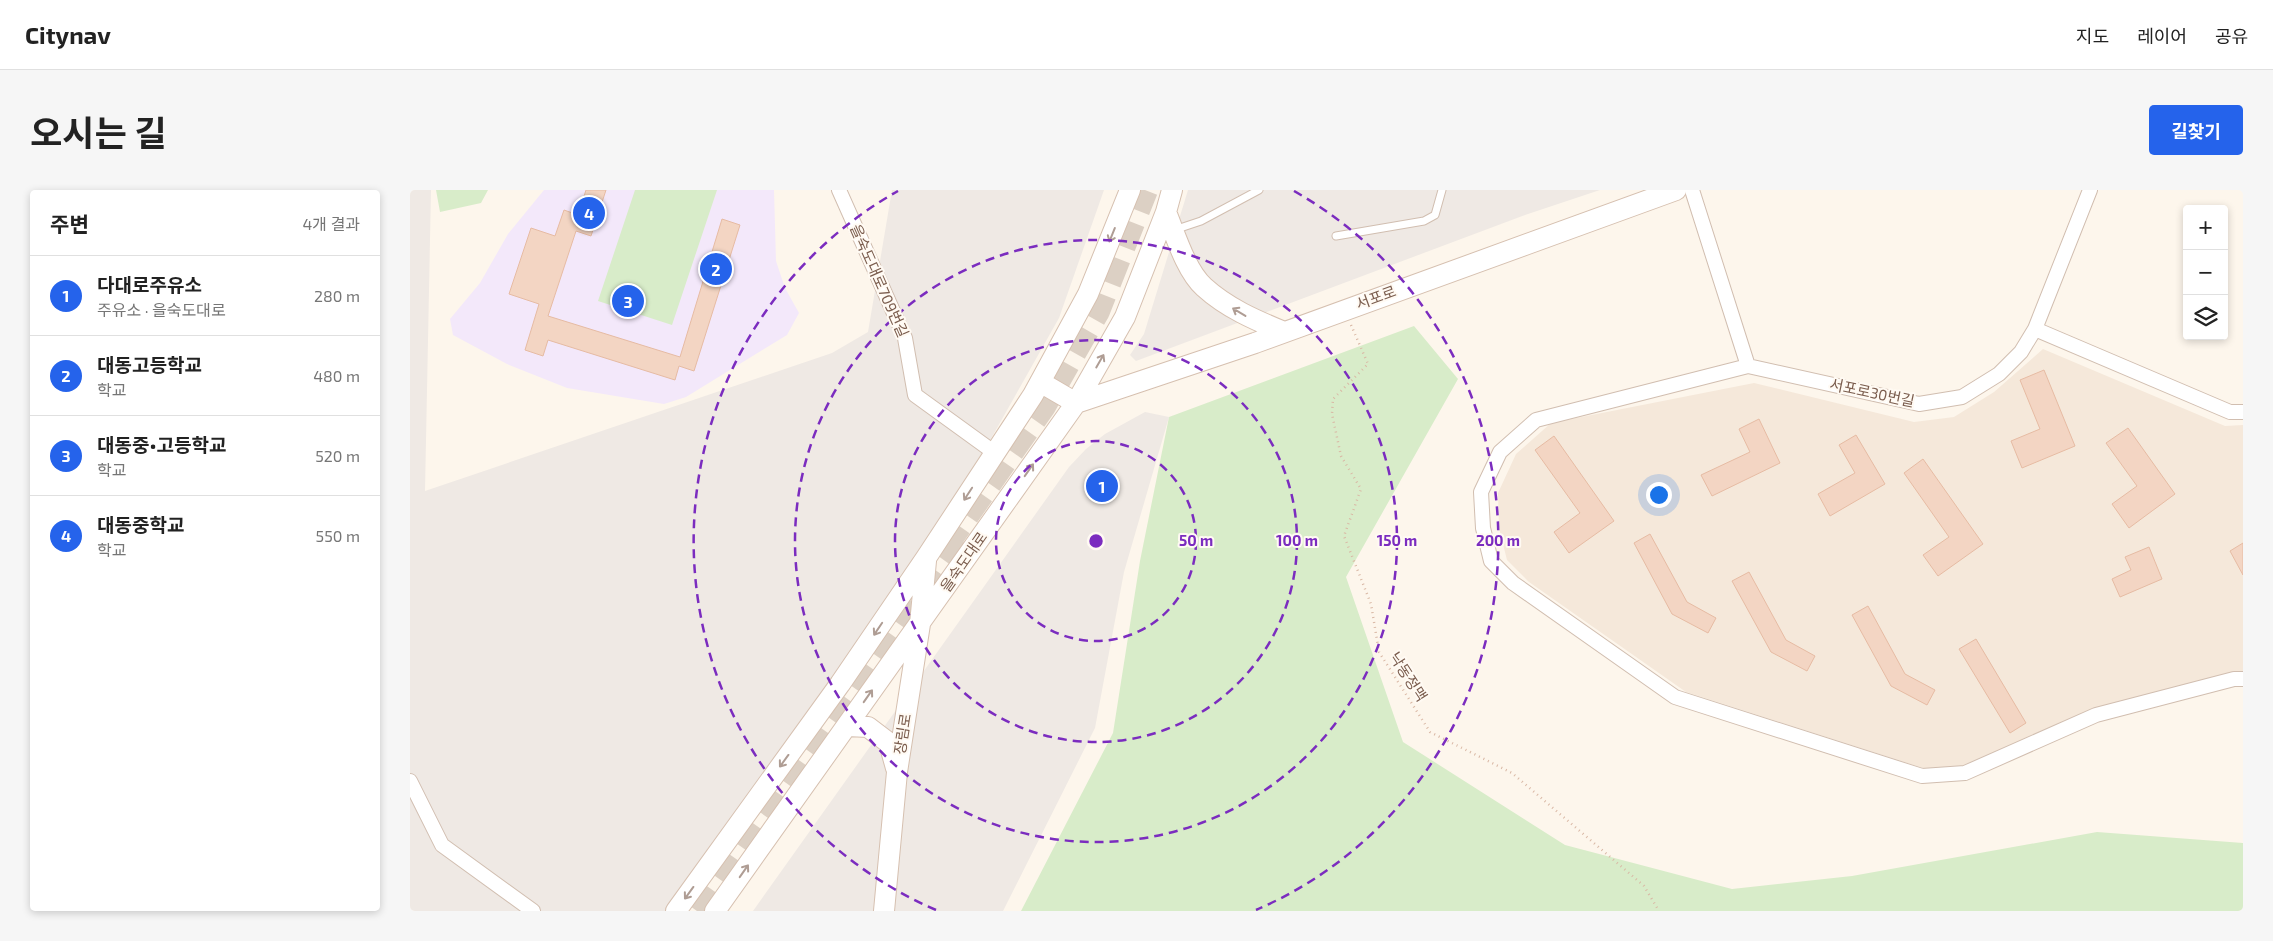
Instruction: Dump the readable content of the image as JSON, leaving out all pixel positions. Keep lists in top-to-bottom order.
{
  "streets": {
    "main road": ["서포로", "을숙도대로", "장림로"],
    "street": ["을숙도대로709번길", "서포로30번길"],
    "path": ["낙동정맥"]
  },
  "crossings": [
    ["서포로", "을숙도대로"],
    ["서포로", "낙동정맥"],
    ["을숙도대로", "장림로"]
  ],
  "page": {
    "header": "Citynav",
    "nav": ["지도", "레이어", "공유"],
    "title": "오시는 길",
    "buttons": "길찾기",
    "heading": ["주변", "4개 결과"],
    "pins": [
      "4",
      "2",
      "3",
      "1"
    ],
    "map_buttons": ["+", "−"],
    "list": [
      {
        "mark": "1",
        "name": "다대로주유소",
        "note": "주유소 · 을숙도대로",
        "value": "280 m"
      },
      {
        "mark": "2",
        "name": "대동고등학교",
        "note": "학교",
        "value": "480 m"
      },
      {
        "mark": "3",
        "name": "대동중•고등학교",
        "note": "학교",
        "value": "520 m"
      },
      {
        "mark": "4",
        "name": "대동중학교",
        "note": "학교",
        "value": "550 m"
      }
    ]
  },
  "rings": [
    "50 m",
    "100 m",
    "150 m",
    "200 m"
  ]
}
